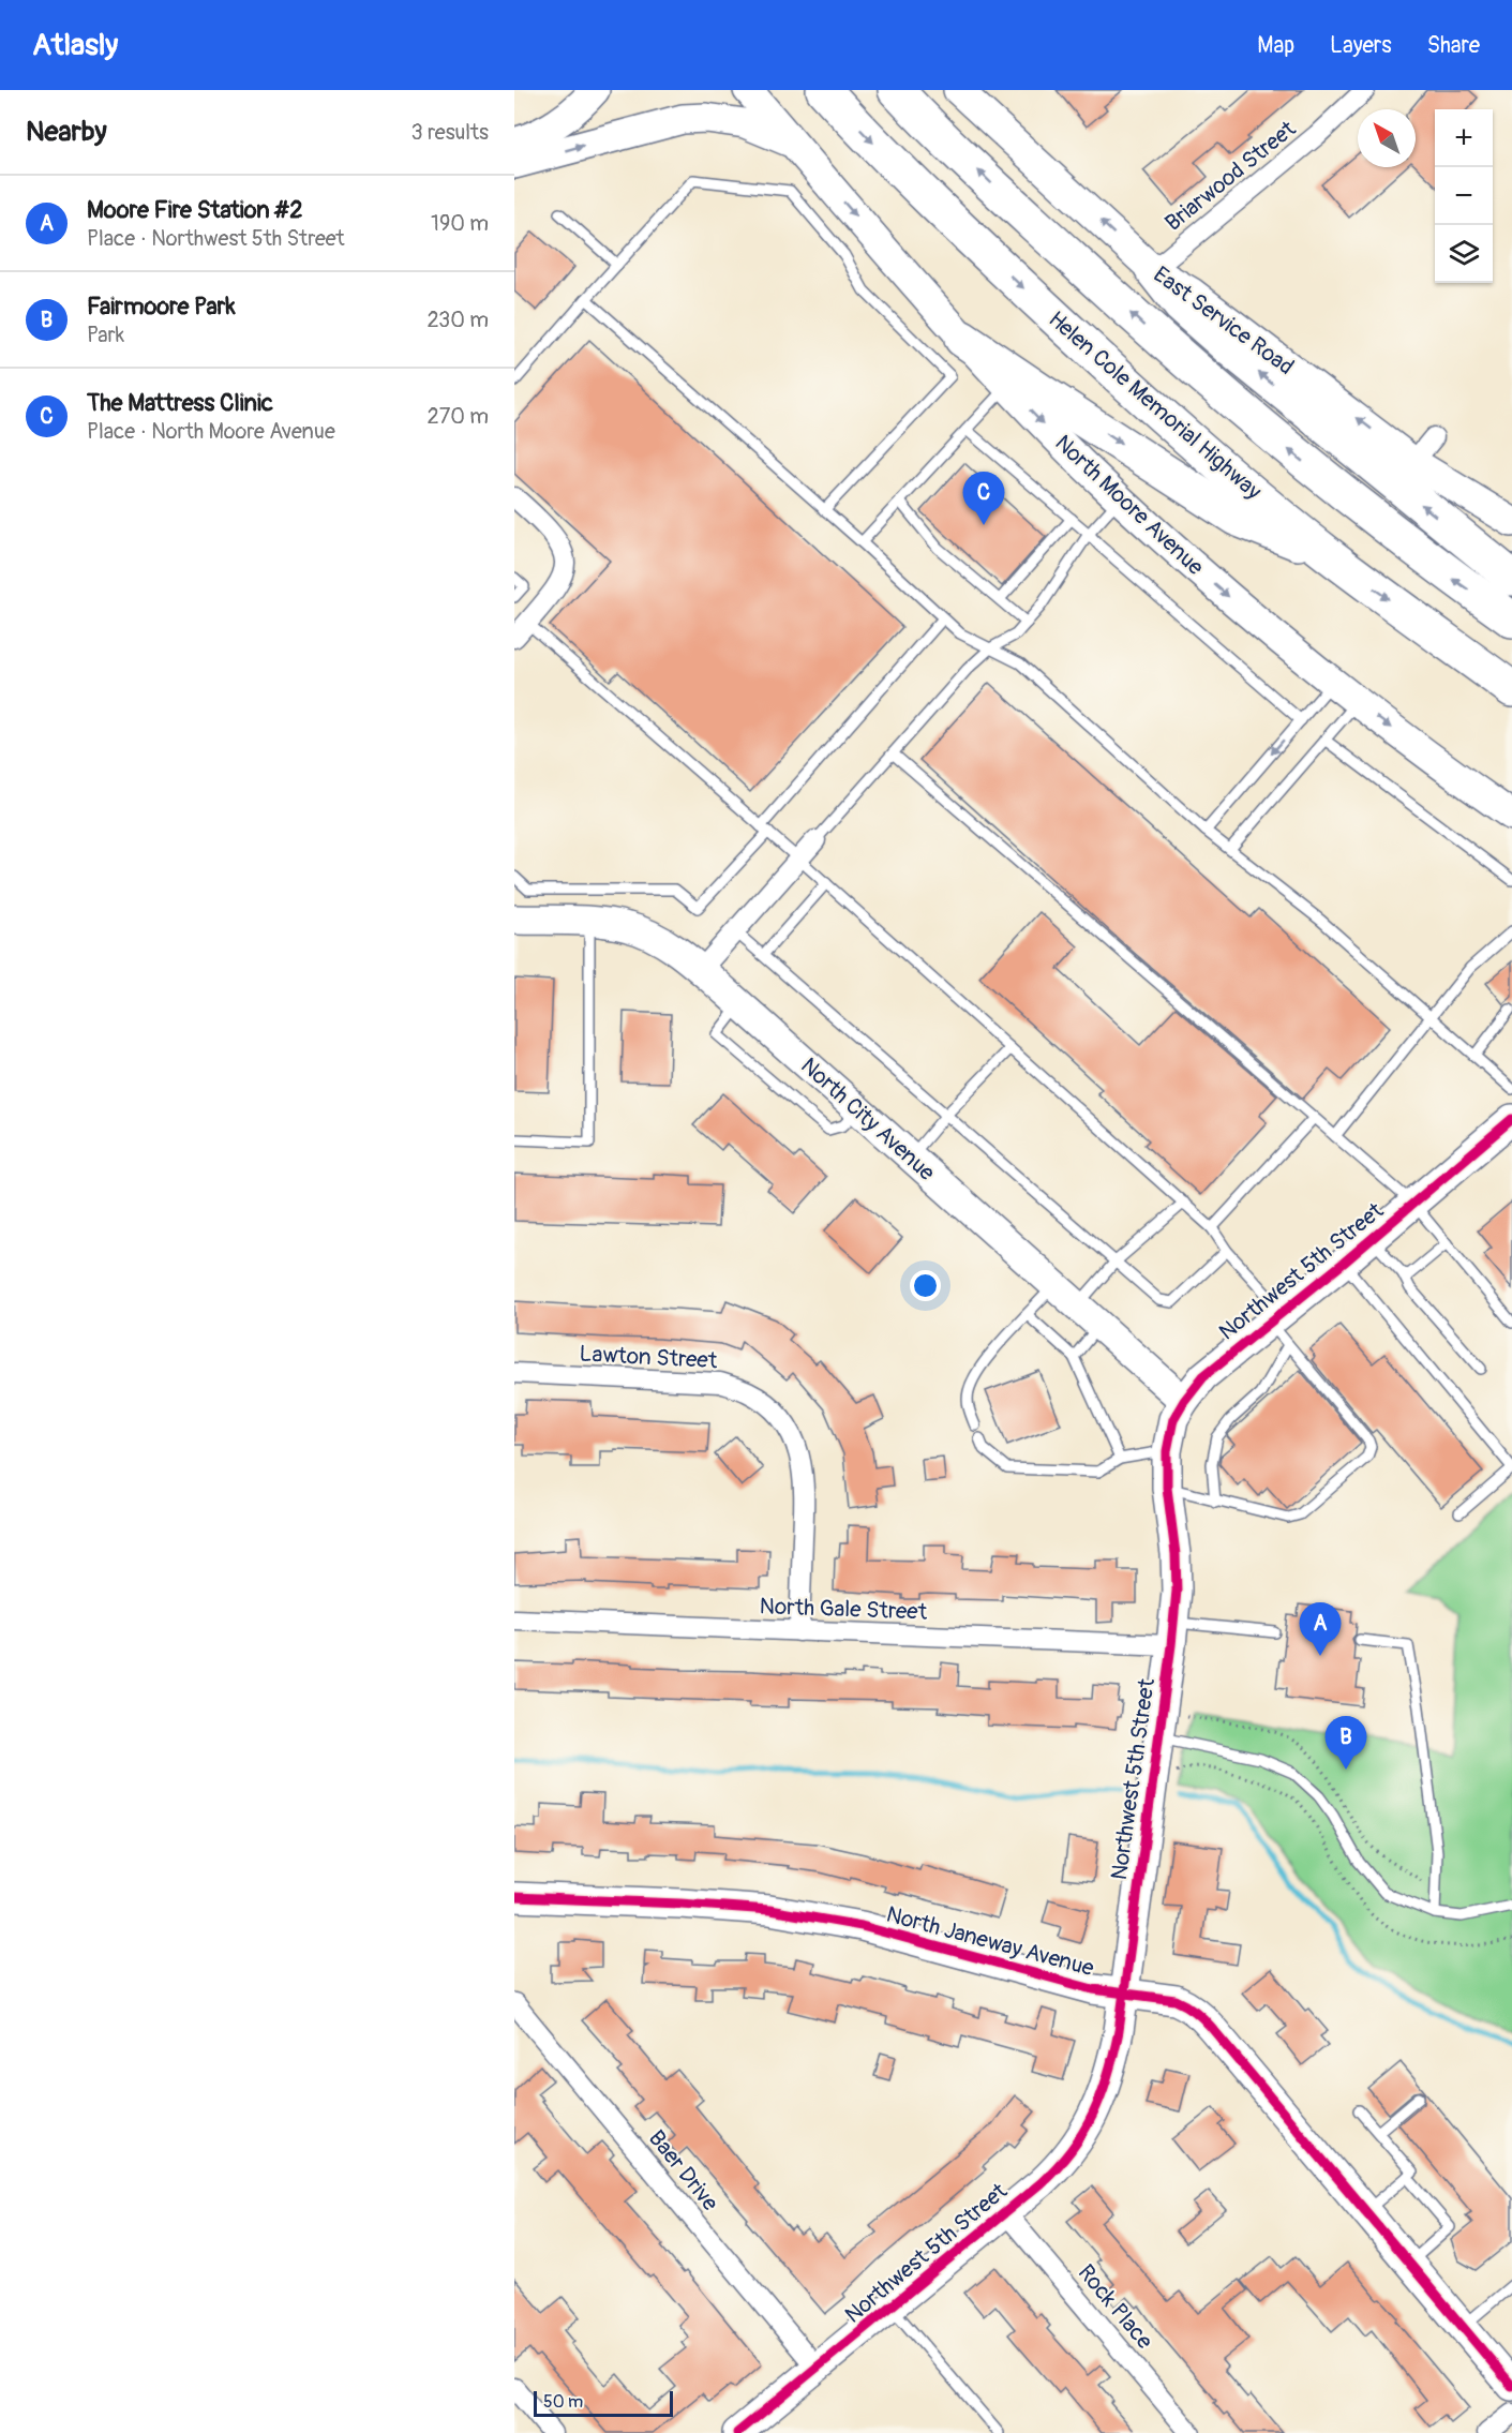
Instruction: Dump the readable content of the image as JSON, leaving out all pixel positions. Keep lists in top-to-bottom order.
{
  "streets": {
    "highway": ["Helen Cole Memorial Highway"],
    "street": [
      "Briarwood Street",
      "East Service Road",
      "North Moore Avenue",
      "North City Avenue",
      "Northwest 5th Street",
      "Lawton Street",
      "North Gale Street",
      "North Janeway Avenue",
      "Baer Drive",
      "Rock Place"
    ]
  },
  "crossings": [
    ["Briarwood Street", "East Service Road"],
    ["North City Avenue", "Northwest 5th Street"],
    ["Northwest 5th Street", "North Gale Street"],
    ["Northwest 5th Street", "North Janeway Avenue"],
    ["Northwest 5th Street", "Baer Drive"],
    ["Northwest 5th Street", "Rock Place"],
    ["Lawton Street", "North Gale Street"]
  ],
  "one_way": ["East Service Road", "North Moore Avenue"],
  "scale_bar": "50 m",
  "north": "top left",
  "page": {
    "header": "Atlasly",
    "nav": ["Map", "Layers", "Share"],
    "heading": ["Nearby", "3 results"],
    "map_buttons": ["+", "−"],
    "list": [
      {
        "mark": "A",
        "name": "Moore Fire Station #2",
        "note": "Place · Northwest 5th Street",
        "value": "190 m"
      },
      {
        "mark": "B",
        "name": "Fairmoore Park",
        "note": "Park",
        "value": "230 m"
      },
      {
        "mark": "C",
        "name": "The Mattress Clinic",
        "note": "Place · North Moore Avenue",
        "value": "270 m"
      }
    ],
    "pins": ["C", "A", "B"],
    "scale": "50 m"
  }
}
